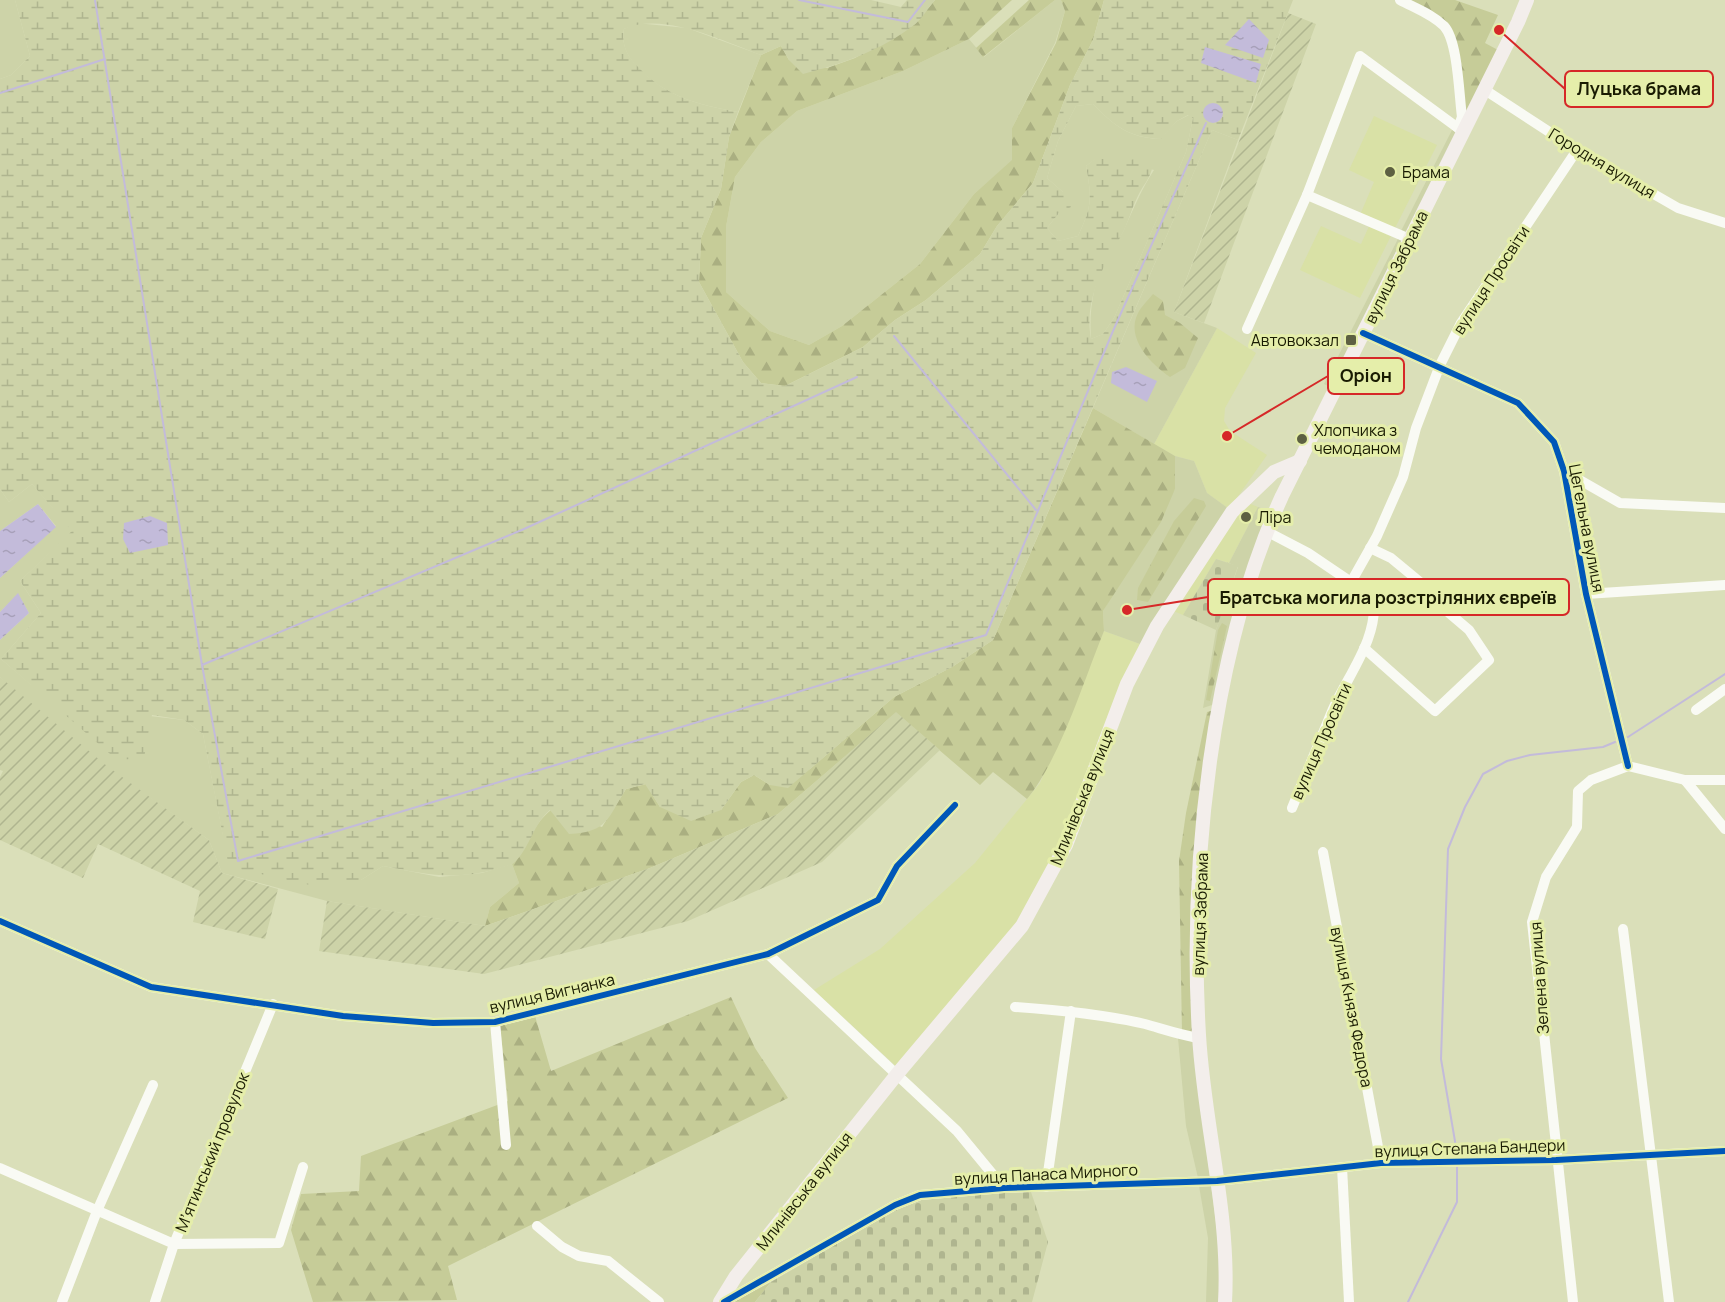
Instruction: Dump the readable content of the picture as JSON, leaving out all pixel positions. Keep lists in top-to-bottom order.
{
  "streets": {
    "main road": ["вулиця Забрама", "Млинівська вулиця"],
    "street": [
      "Городня вулиця",
      "вулиця Просвіти",
      "Цегельна вулиця",
      "Зелена вулиця",
      "вулиця Вигнанка",
      "вулиця Князя Федора",
      "вулиця Степана Бандери",
      "Мʼятинський провулок",
      "вулиця Панаса Мирного"
    ]
  },
  "crossings": [
    ["Городня вулиця", "вулиця Забрама"],
    ["Городня вулиця", "вулиця Просвіти"],
    ["вулиця Забрама", "вулиця Просвіти"],
    ["вулиця Забрама", "Цегельна вулиця"],
    ["вулиця Забрама", "Млинівська вулиця"],
    ["вулиця Забрама", "вулиця Степана Бандери"],
    ["вулиця Забрама", "вулиця Панаса Мирного"],
    ["вулиця Просвіти", "Цегельна вулиця"],
    ["Цегельна вулиця", "Зелена вулиця"],
    ["Млинівська вулиця", "вулиця Панаса Мирного"],
    ["Зелена вулиця", "вулиця Степана Бандери"],
    ["вулиця Вигнанка", "Мʼятинський провулок"],
    ["вулиця Вигнанка", "вулиця Панаса Мирного"],
    ["вулиця Князя Федора", "вулиця Степана Бандери"],
    ["вулиця Степана Бандери", "вулиця Панаса Мирного"]
  ],
  "places": {
    "other": [
      "Луцька брама",
      "Брама",
      "Оріон",
      "Хлопчика з чемоданом",
      "Ліра",
      "Братська могила розстріляних євреїв"
    ],
    "transit": ["Автовокзал"]
  }
}
